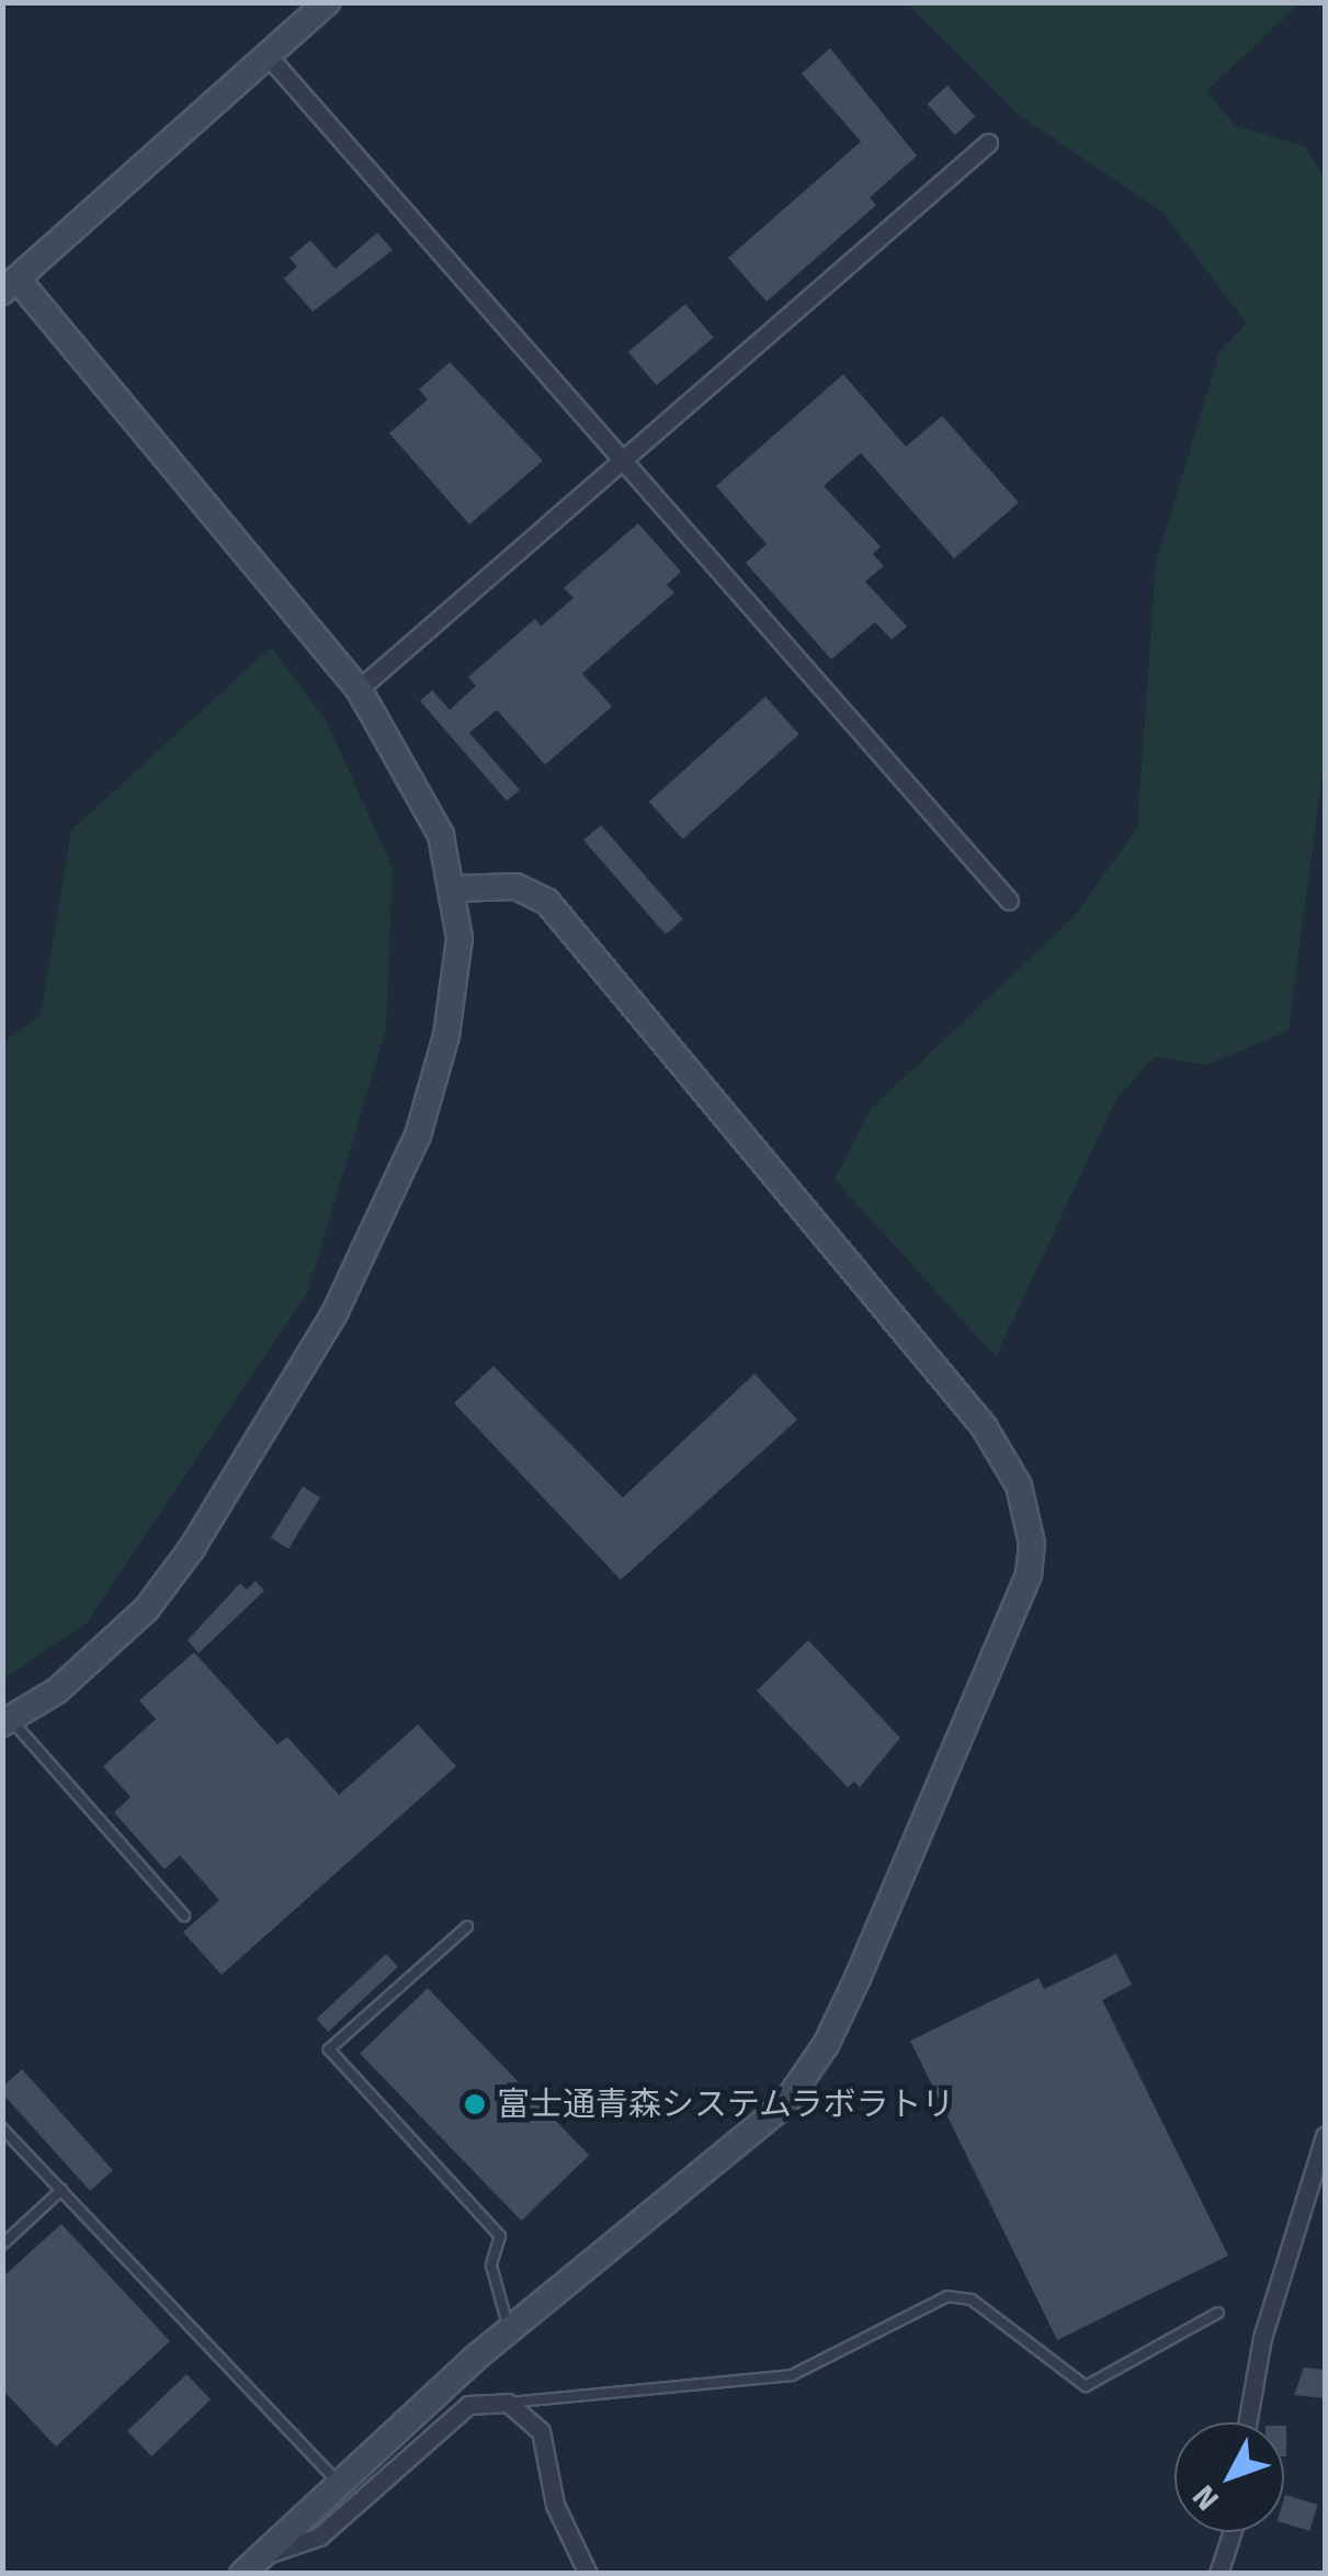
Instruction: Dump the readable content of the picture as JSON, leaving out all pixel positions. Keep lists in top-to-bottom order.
{
  "places": ["富士通青森システムラボラトリ"],
  "north": "bottom left"
}
